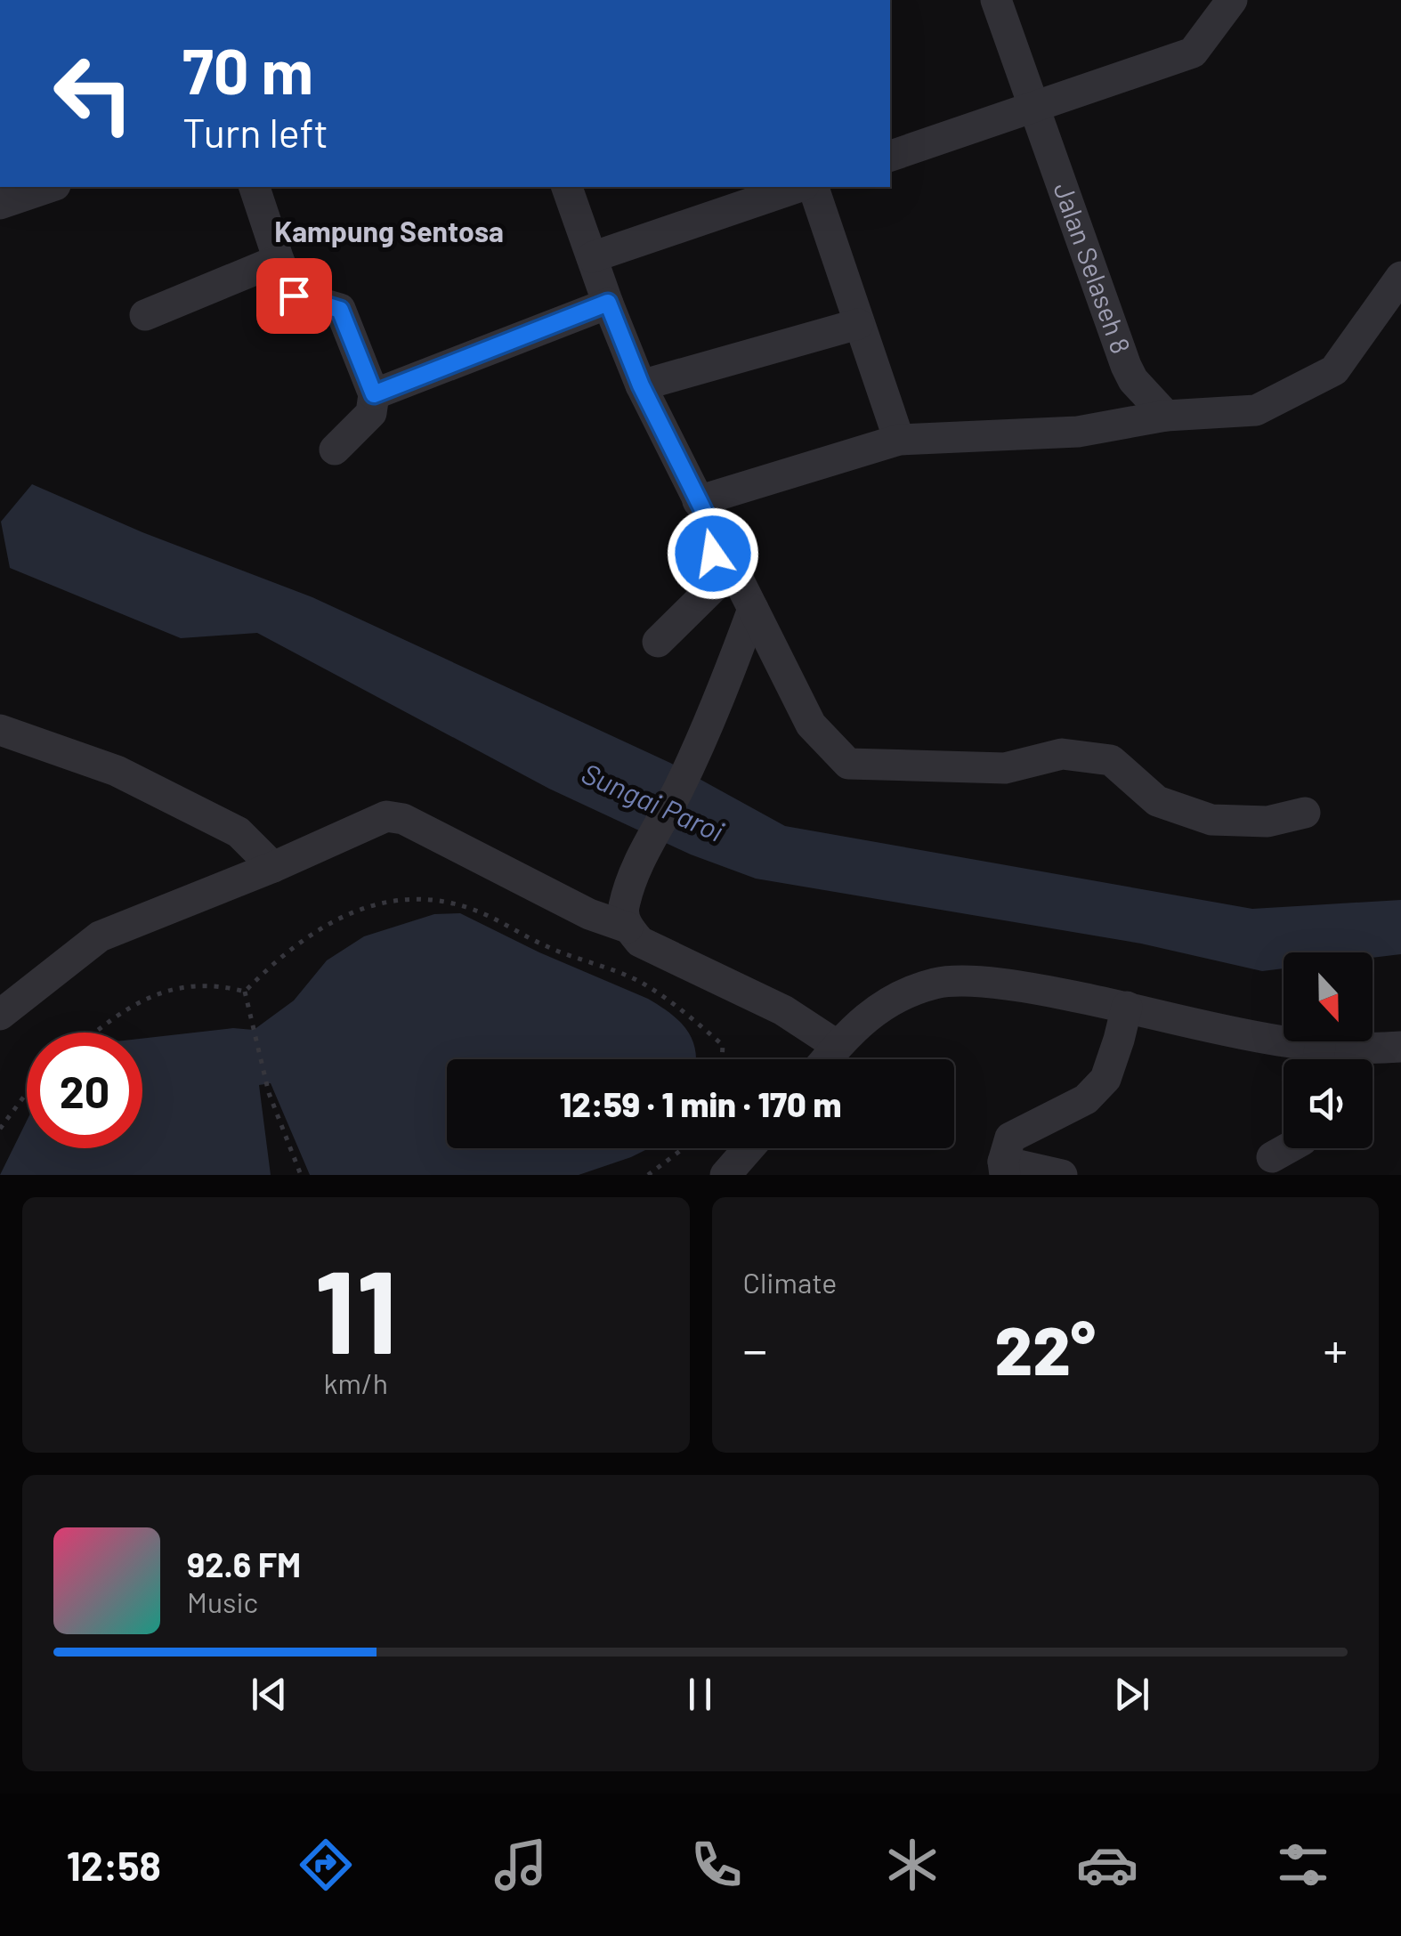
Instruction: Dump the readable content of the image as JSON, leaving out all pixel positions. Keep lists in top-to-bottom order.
{
  "streets": {
    "street": ["Jalan Selaseh 8"]
  },
  "districts": ["Kampung Sentosa"],
  "water": ["Sungai Paroi"],
  "north": "bottom",
  "page": {
    "turn": ["70 m", "Turn left"],
    "limit": "20",
    "trip": "12:59 · 1 min · 170 m",
    "tile": [
      ["11", "km/h"],
      "Climate"
    ],
    "heat": ["−", "22°", "+"],
    "song": ["92.6 FM", "Music"],
    "tabs": "12:58"
  }
}
